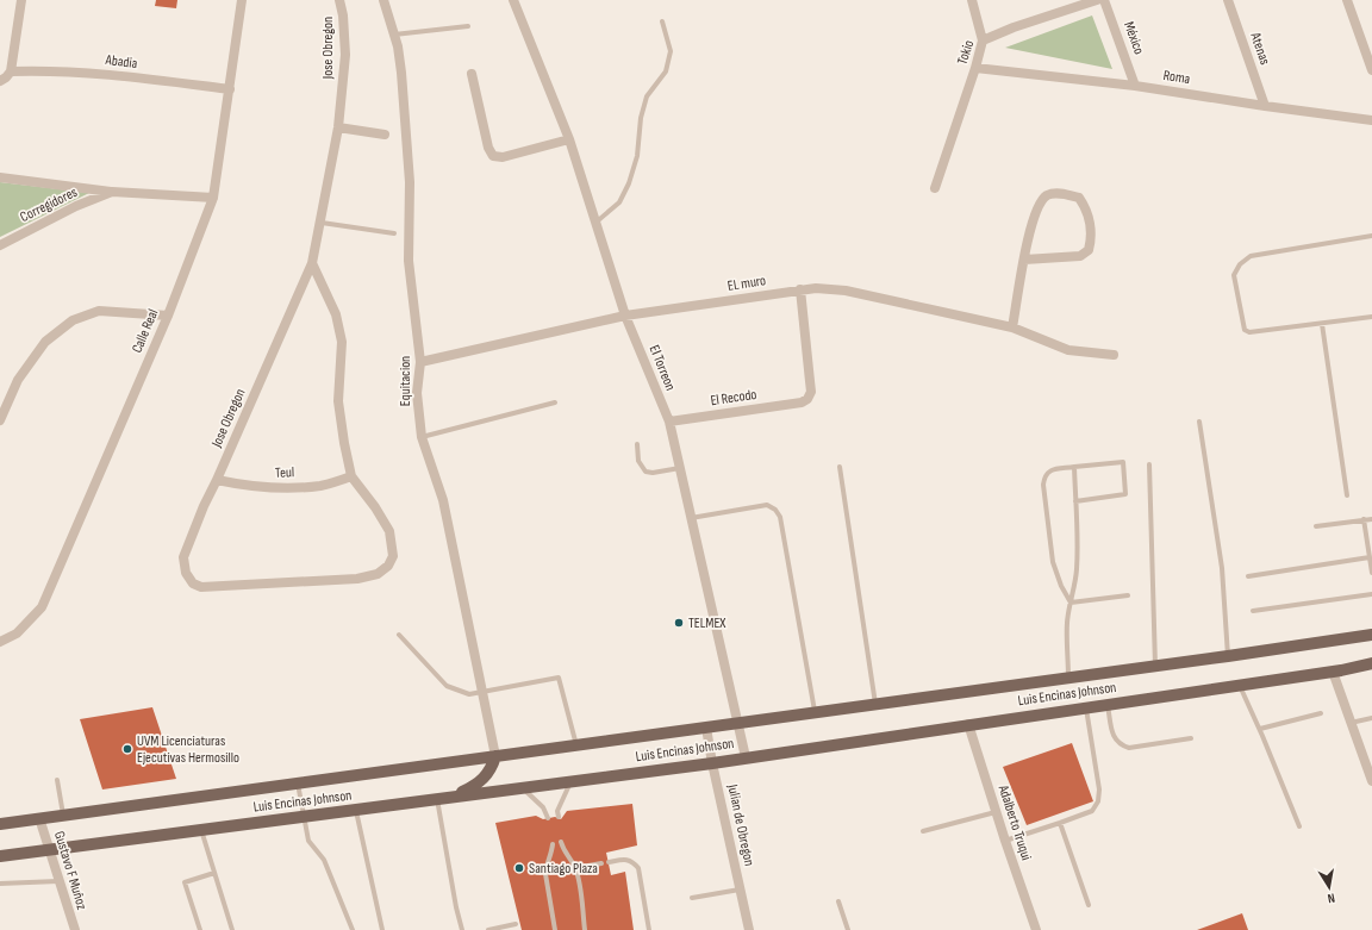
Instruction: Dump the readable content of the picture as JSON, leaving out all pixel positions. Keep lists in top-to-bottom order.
{
  "streets": {
    "main road": ["Luis Encinas Johnson"],
    "street": [
      "México",
      "Jose Obregon",
      "Atenas",
      "Tokio",
      "Abadia",
      "Roma",
      "Corregidores",
      "EL muro",
      "Calle Real",
      "El Torreon",
      "Equitacion",
      "El Recodo",
      "Teul",
      "Adalberto Truqui",
      "Julian de Obregon",
      "Gustavo F Muñoz"
    ]
  },
  "crossings": [
    ["México", "Roma"],
    ["Jose Obregon", "Teul"],
    ["Atenas", "Roma"],
    ["Tokio", "Roma"],
    ["Abadia", "Calle Real"],
    ["Corregidores", "Calle Real"],
    ["EL muro", "El Torreon"],
    ["EL muro", "Equitacion"],
    ["EL muro", "El Recodo"],
    ["El Torreon", "El Recodo"],
    ["El Torreon", "Luis Encinas Johnson"],
    ["Equitacion", "Luis Encinas Johnson"],
    ["Luis Encinas Johnson", "Adalberto Truqui"],
    ["Luis Encinas Johnson", "Julian de Obregon"],
    ["Luis Encinas Johnson", "Gustavo F Muñoz"]
  ],
  "places": ["TELMEX", "UVM Licenciaturas Ejecutivas Hermosillo", "Santiago Plaza"],
  "north": "bottom"
}
